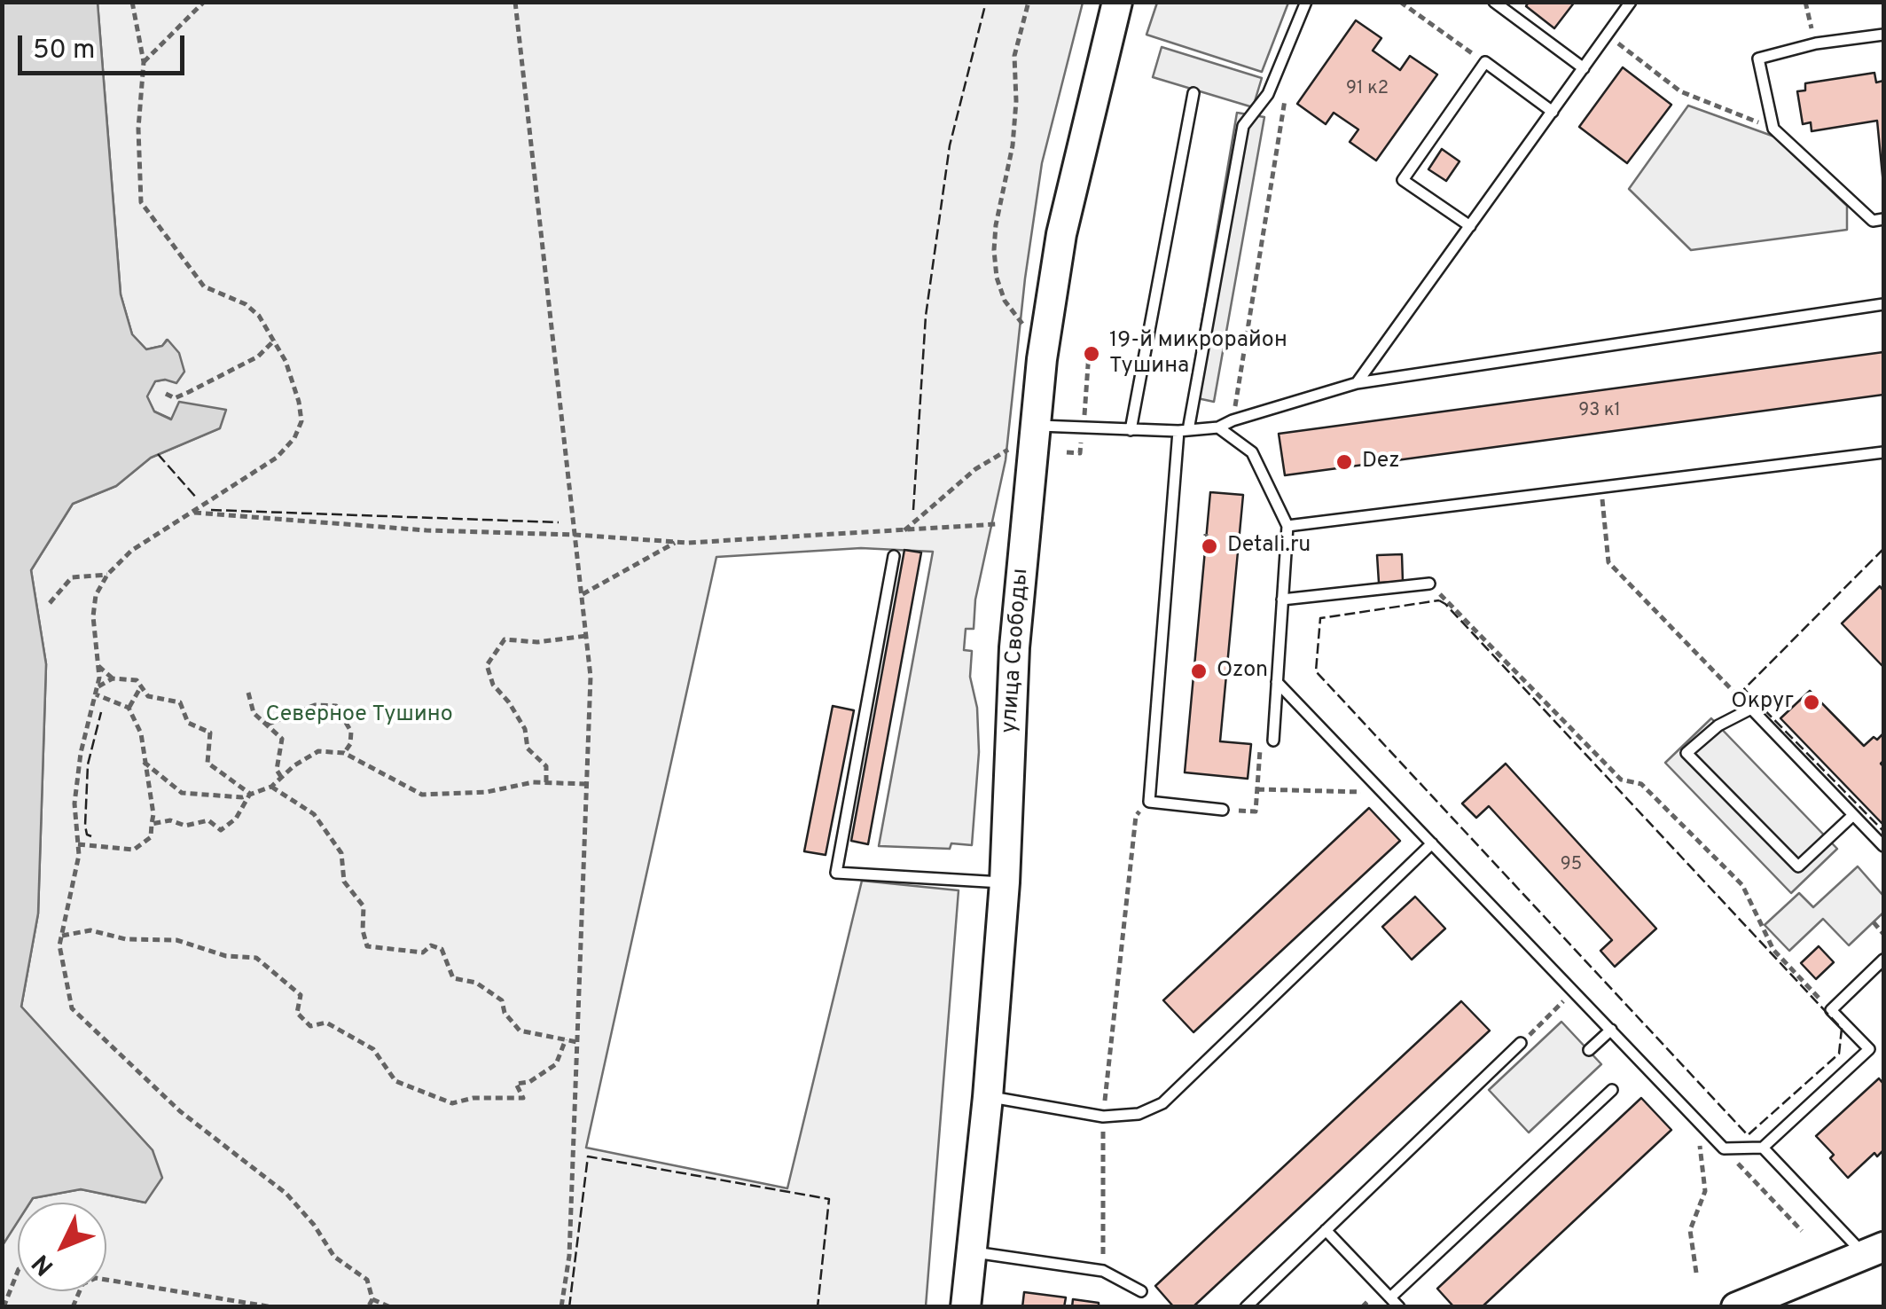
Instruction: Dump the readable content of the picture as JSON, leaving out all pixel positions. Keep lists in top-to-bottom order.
{
  "streets": {
    "main road": ["улица Свободы"]
  },
  "parks": ["Северное Тушино"],
  "places": [
    "19-й микрорайон Тушина",
    "Dez",
    "Detali.ru",
    "Ozon",
    "Округ"
  ],
  "house_numbers": ["91 к2", "93 к1", "95"],
  "scale_bar": "50 m",
  "north": "bottom left"
}
